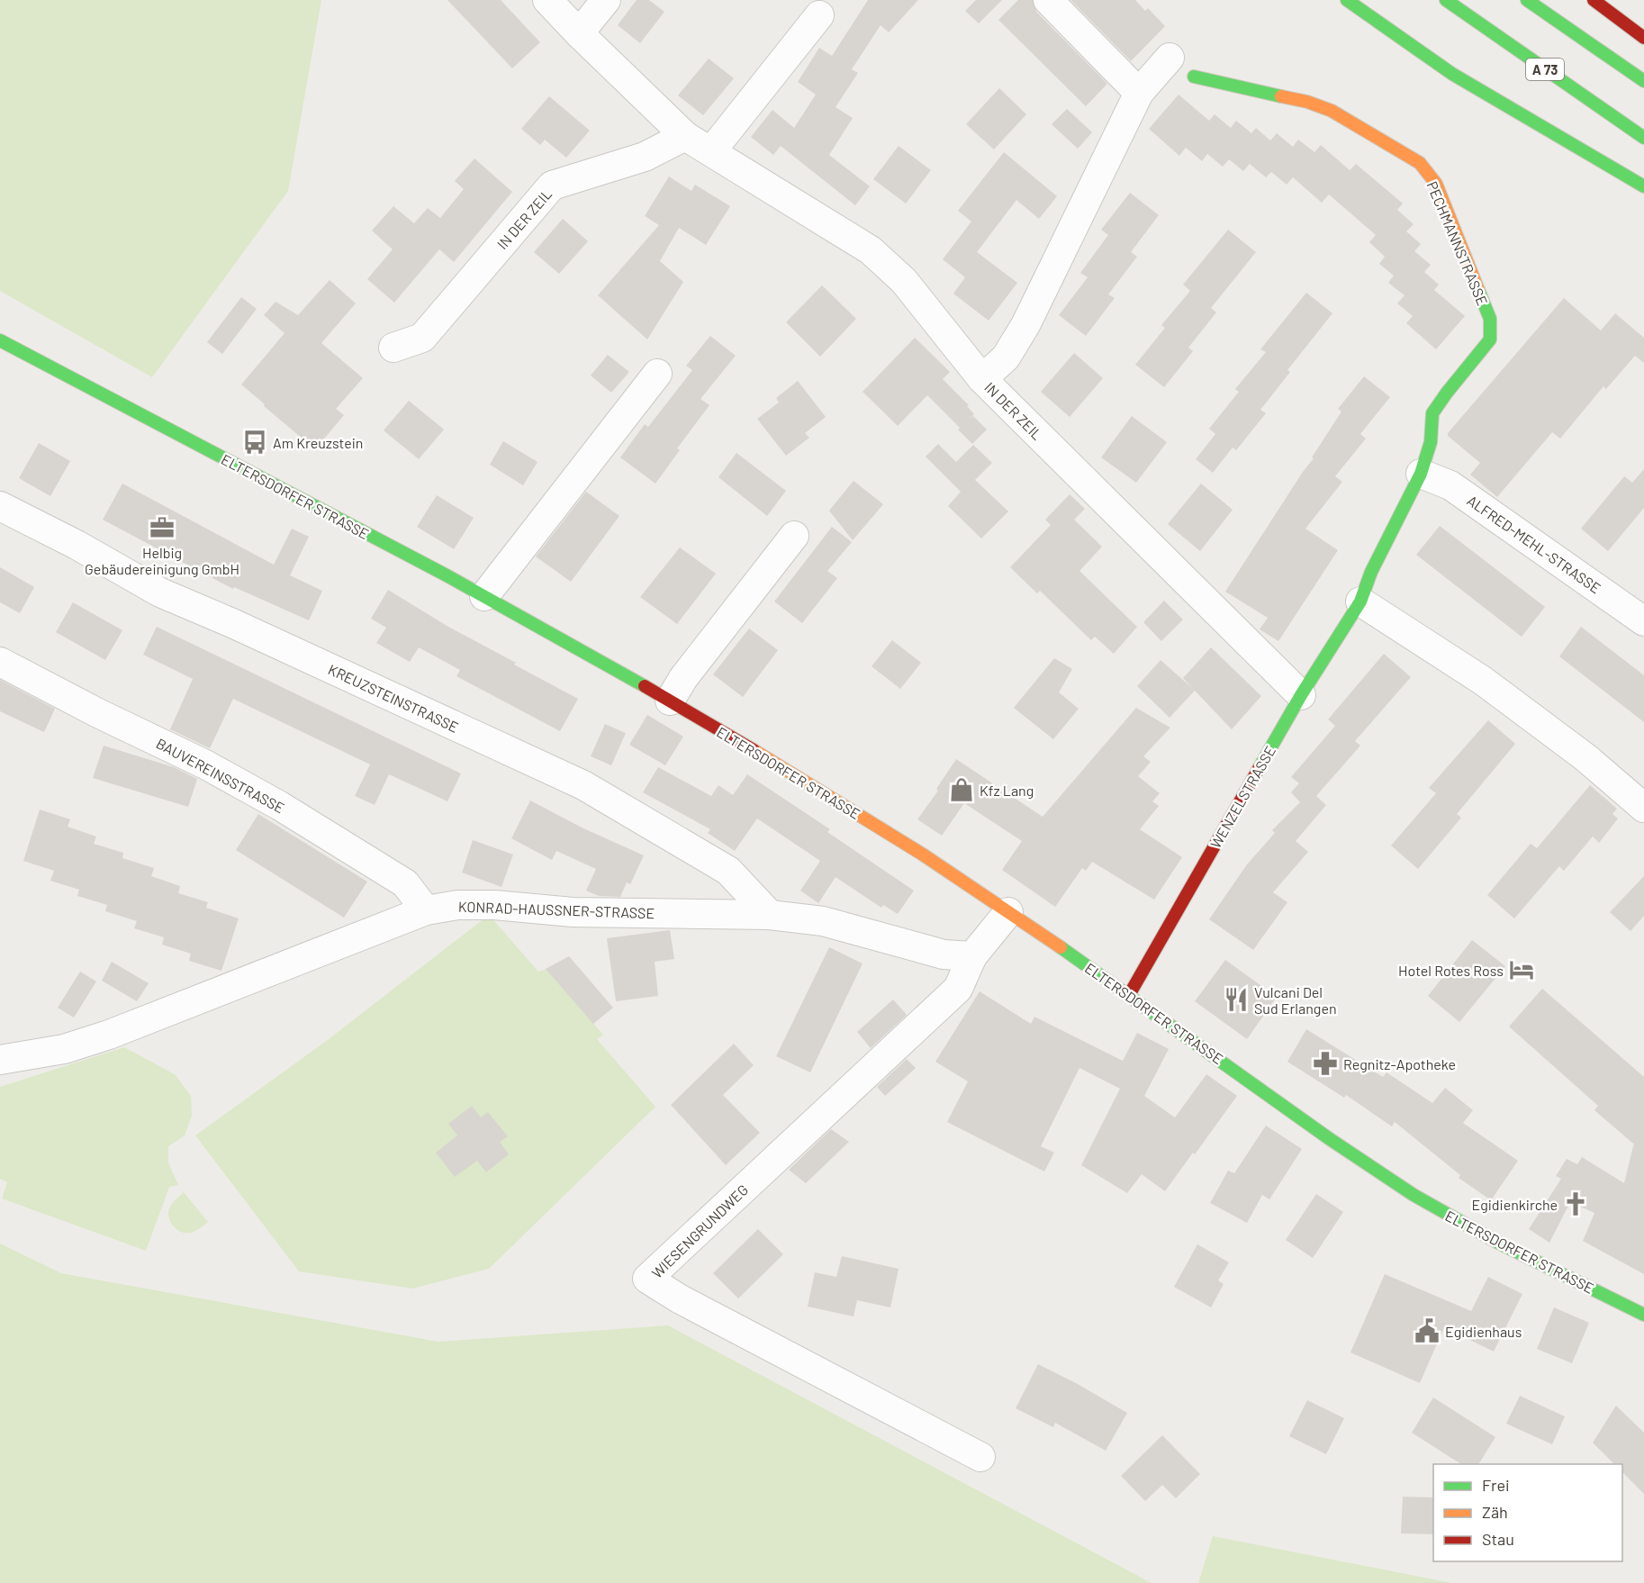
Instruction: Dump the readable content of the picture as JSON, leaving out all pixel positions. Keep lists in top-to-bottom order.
{
  "streets": {
    "main road": [
      "A 73",
      "PECHMANNSTRASSE",
      "ELTERSDORFER STRASSE",
      "WENZELSTRASSE"
    ],
    "street": [
      "IN DER ZEIL",
      "ALFRED-MEHL-STRASSE",
      "KREUZSTEINSTRASSE",
      "BAUVEREINSSTRASSE",
      "KONRAD-HAUSSNER-STRASSE",
      "WIESENGRUNDWEG"
    ]
  },
  "crossings": [
    ["IN DER ZEIL", "WENZELSTRASSE"],
    ["PECHMANNSTRASSE", "WENZELSTRASSE"],
    ["ELTERSDORFER STRASSE", "WENZELSTRASSE"],
    ["ELTERSDORFER STRASSE", "WIESENGRUNDWEG"],
    ["ALFRED-MEHL-STRASSE", "WENZELSTRASSE"],
    ["KREUZSTEINSTRASSE", "KONRAD-HAUSSNER-STRASSE"],
    ["BAUVEREINSSTRASSE", "KONRAD-HAUSSNER-STRASSE"],
    ["KONRAD-HAUSSNER-STRASSE", "WIESENGRUNDWEG"]
  ],
  "places": {
    "bus stop": ["Am Kreuzstein"],
    "office": ["Helbig Gebäudereinigung GmbH"],
    "shop": ["Kfz Lang"],
    "hotel": ["Hotel Rotes Ross"],
    "restaurant": ["Vulcani Del Sud Erlangen"],
    "pharmacy": ["Regnitz-Apotheke"],
    "church": ["Egidienkirche"],
    "public building": ["Egidienhaus"]
  },
  "legend": ["Frei", "Zäh", "Stau"]
}
